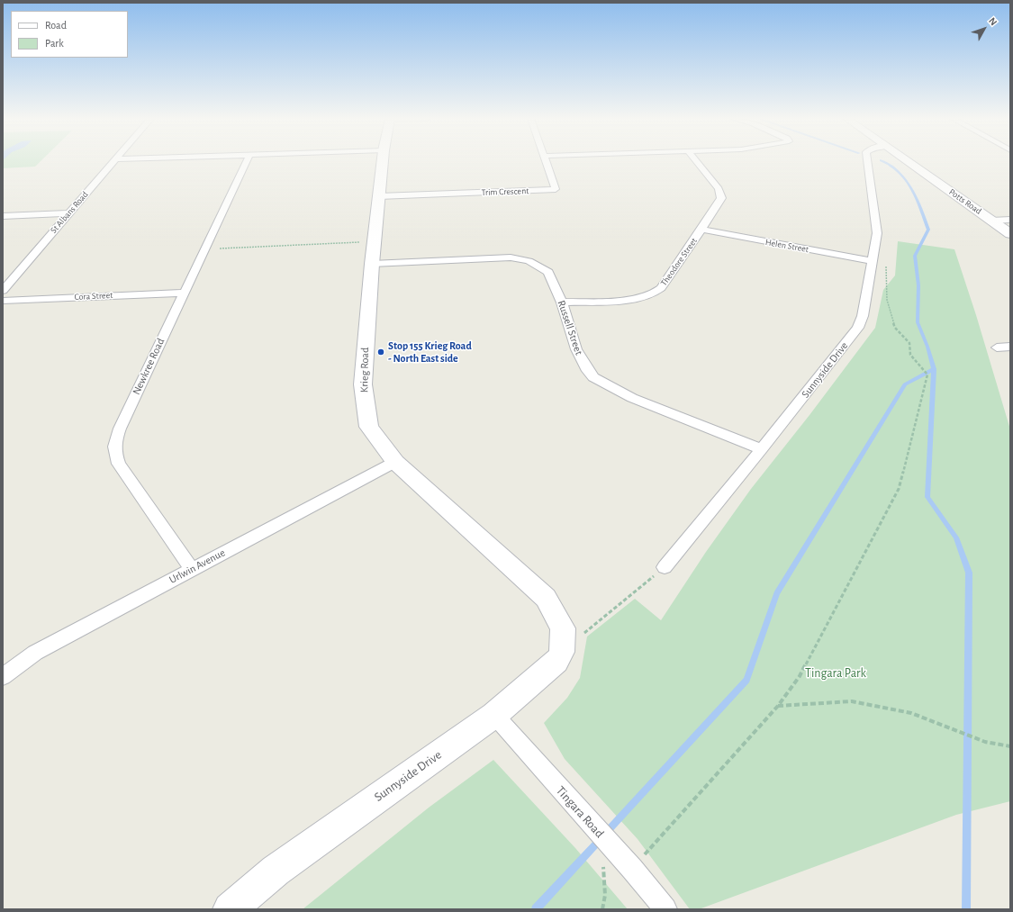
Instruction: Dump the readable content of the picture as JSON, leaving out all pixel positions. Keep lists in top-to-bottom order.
{
  "streets": {
    "street": [
      "Trim Crescent",
      "Potts Road",
      "St Albans Road",
      "Helen Street",
      "Theodore Street",
      "Cora Street",
      "Russell Street",
      "Newkree Road",
      "Krieg Road",
      "Sunnyside Drive",
      "Urlwin Avenue",
      "Tingara Road"
    ]
  },
  "crossings": [
    ["Trim Crescent", "Krieg Road"],
    ["Helen Street", "Theodore Street"],
    ["Helen Street", "Sunnyside Drive"],
    ["Theodore Street", "Russell Street"],
    ["Cora Street", "Newkree Road"],
    ["Russell Street", "Krieg Road"],
    ["Russell Street", "Sunnyside Drive"],
    ["Newkree Road", "Urlwin Avenue"],
    ["Krieg Road", "Sunnyside Drive"],
    ["Krieg Road", "Urlwin Avenue"],
    ["Sunnyside Drive", "Tingara Road"]
  ],
  "parks": ["Tingara Park"],
  "places": ["Stop 155 Krieg Road - North East side"],
  "legend": ["Road", "Park"],
  "north": "top right"
}
